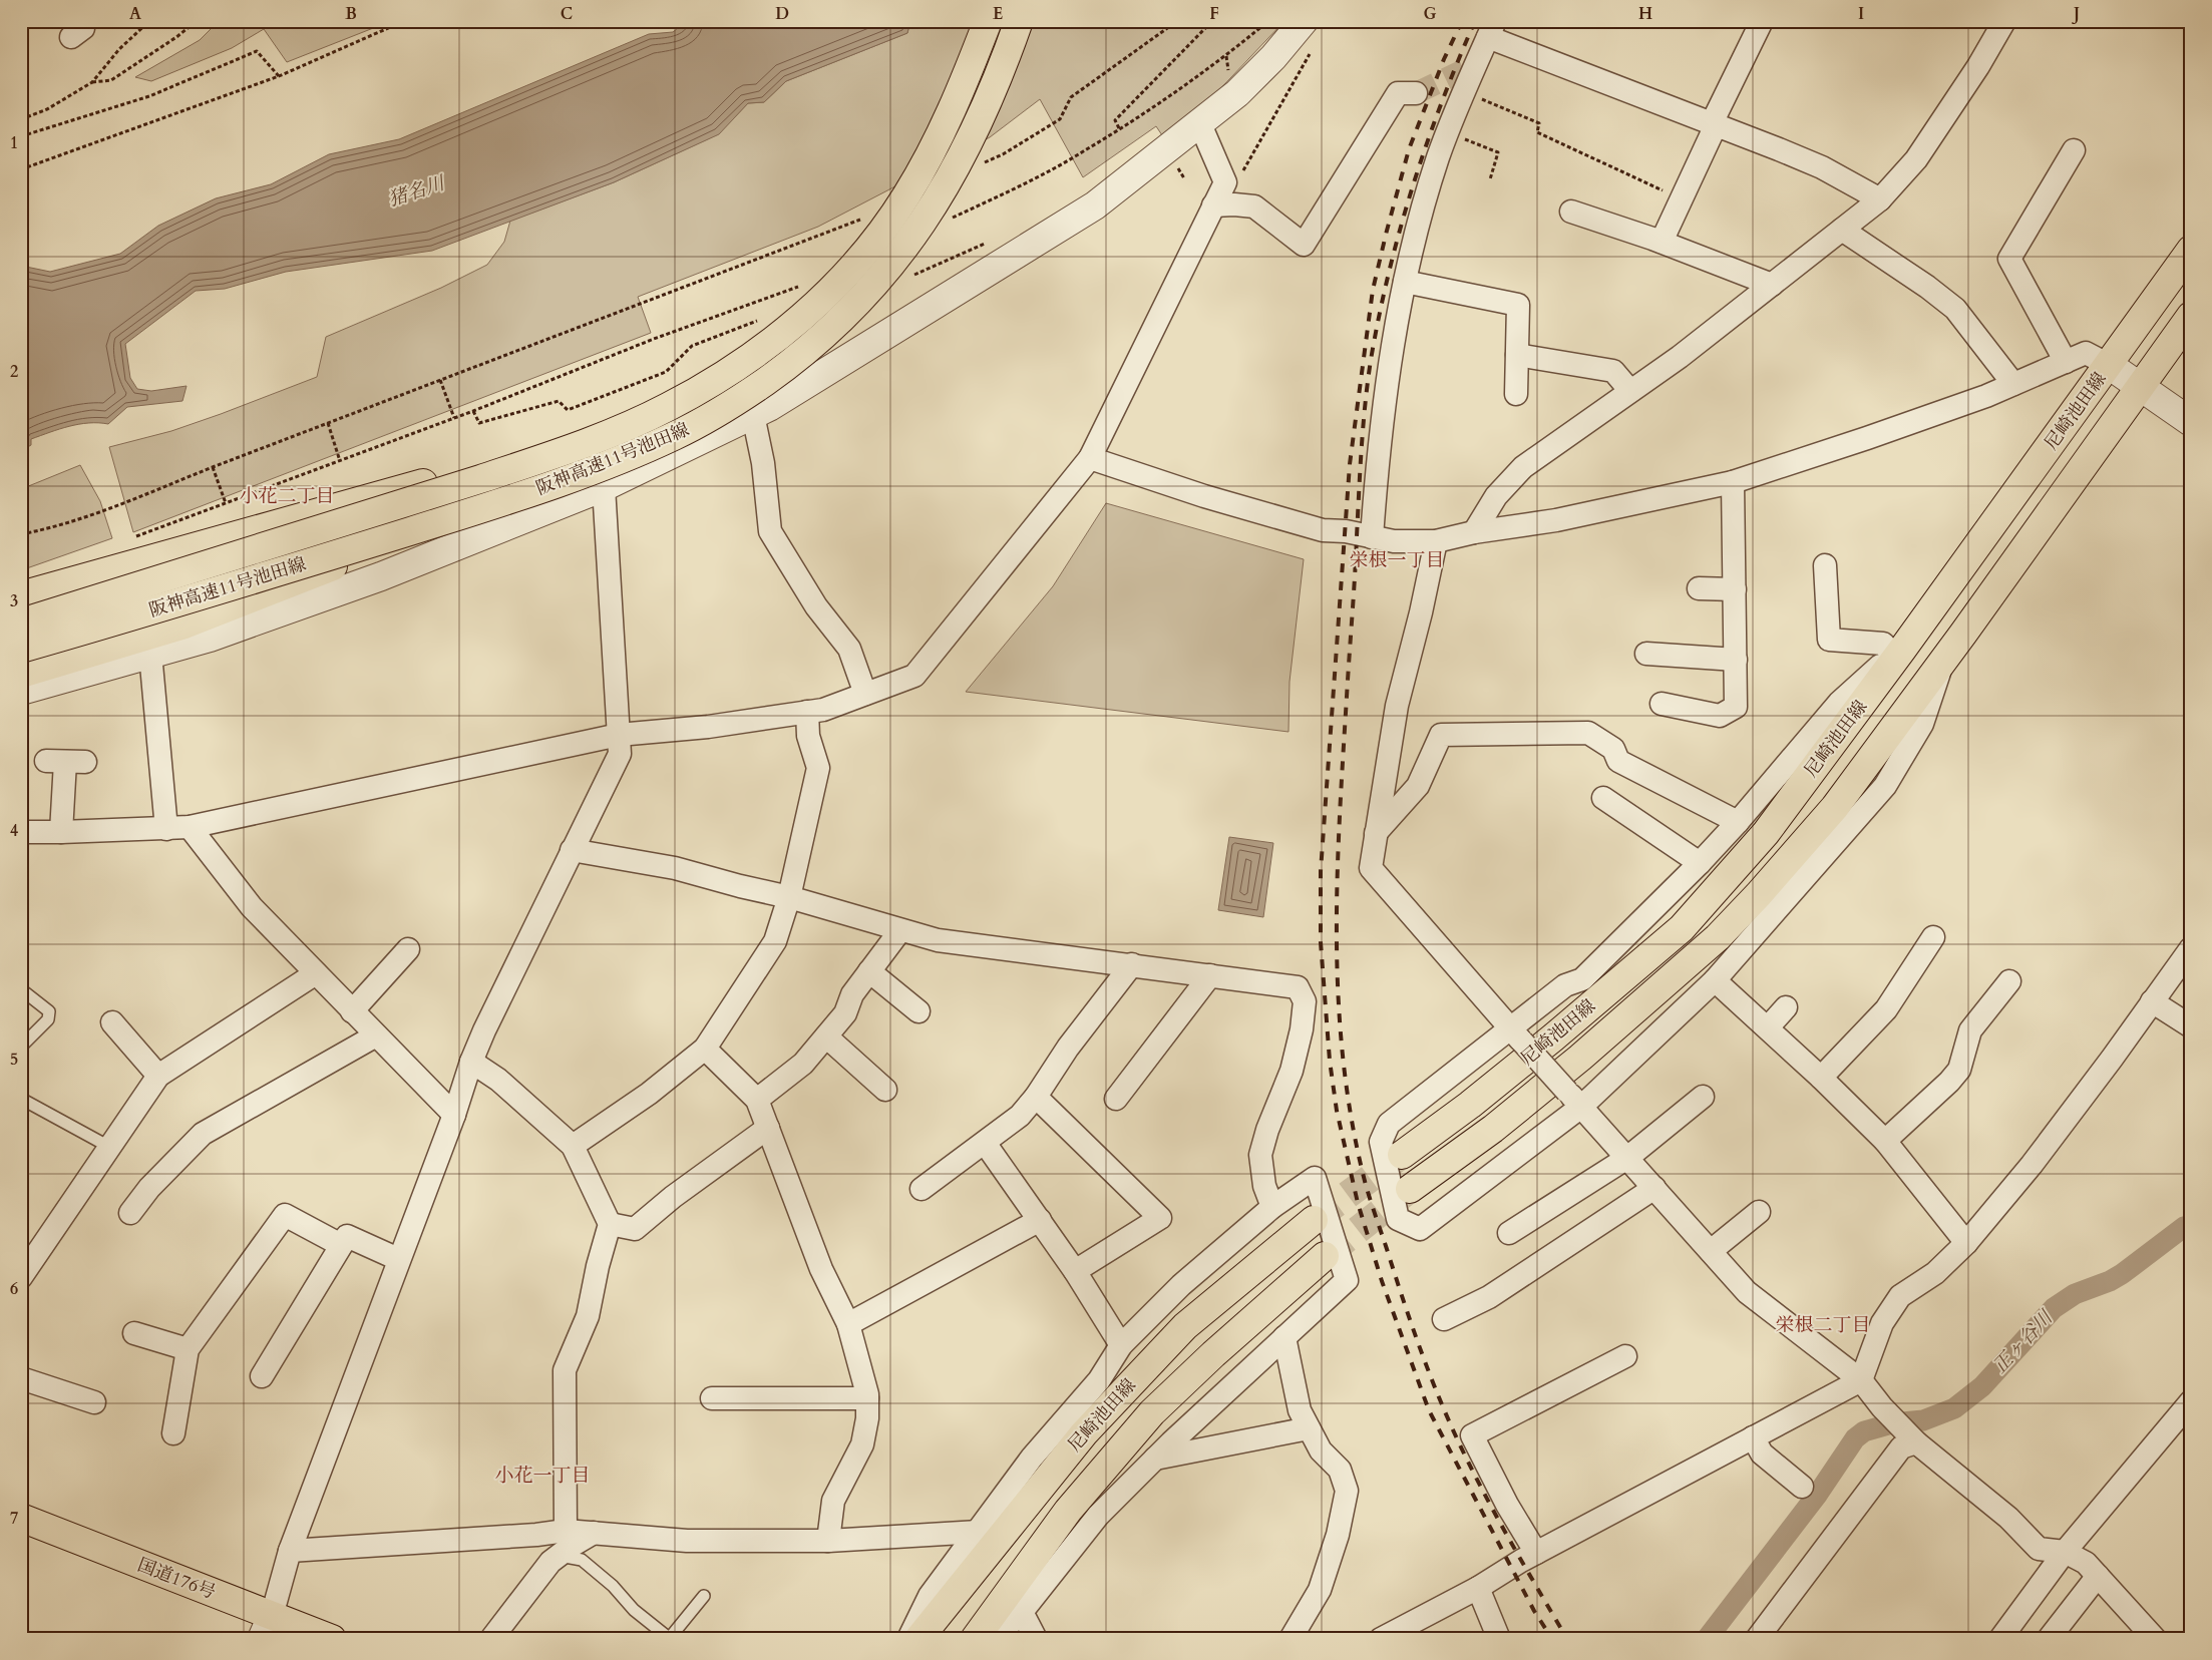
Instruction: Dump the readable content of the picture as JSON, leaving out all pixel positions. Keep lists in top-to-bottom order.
{
  "streets": {
    "main road": ["尼崎池田線", "阪神高速11号池田線", "国道176号"]
  },
  "districts": [
    "小花二丁目",
    "栄根一丁目",
    "栄根二丁目",
    "小花一丁目"
  ],
  "water": ["猪名川", "正ヶ谷川"],
  "grid": {
    "columns": [
      "A",
      "B",
      "C",
      "D",
      "E",
      "F",
      "G",
      "H",
      "I",
      "J"
    ],
    "rows": [
      "1",
      "2",
      "3",
      "4",
      "5",
      "6",
      "7"
    ]
  }
}
